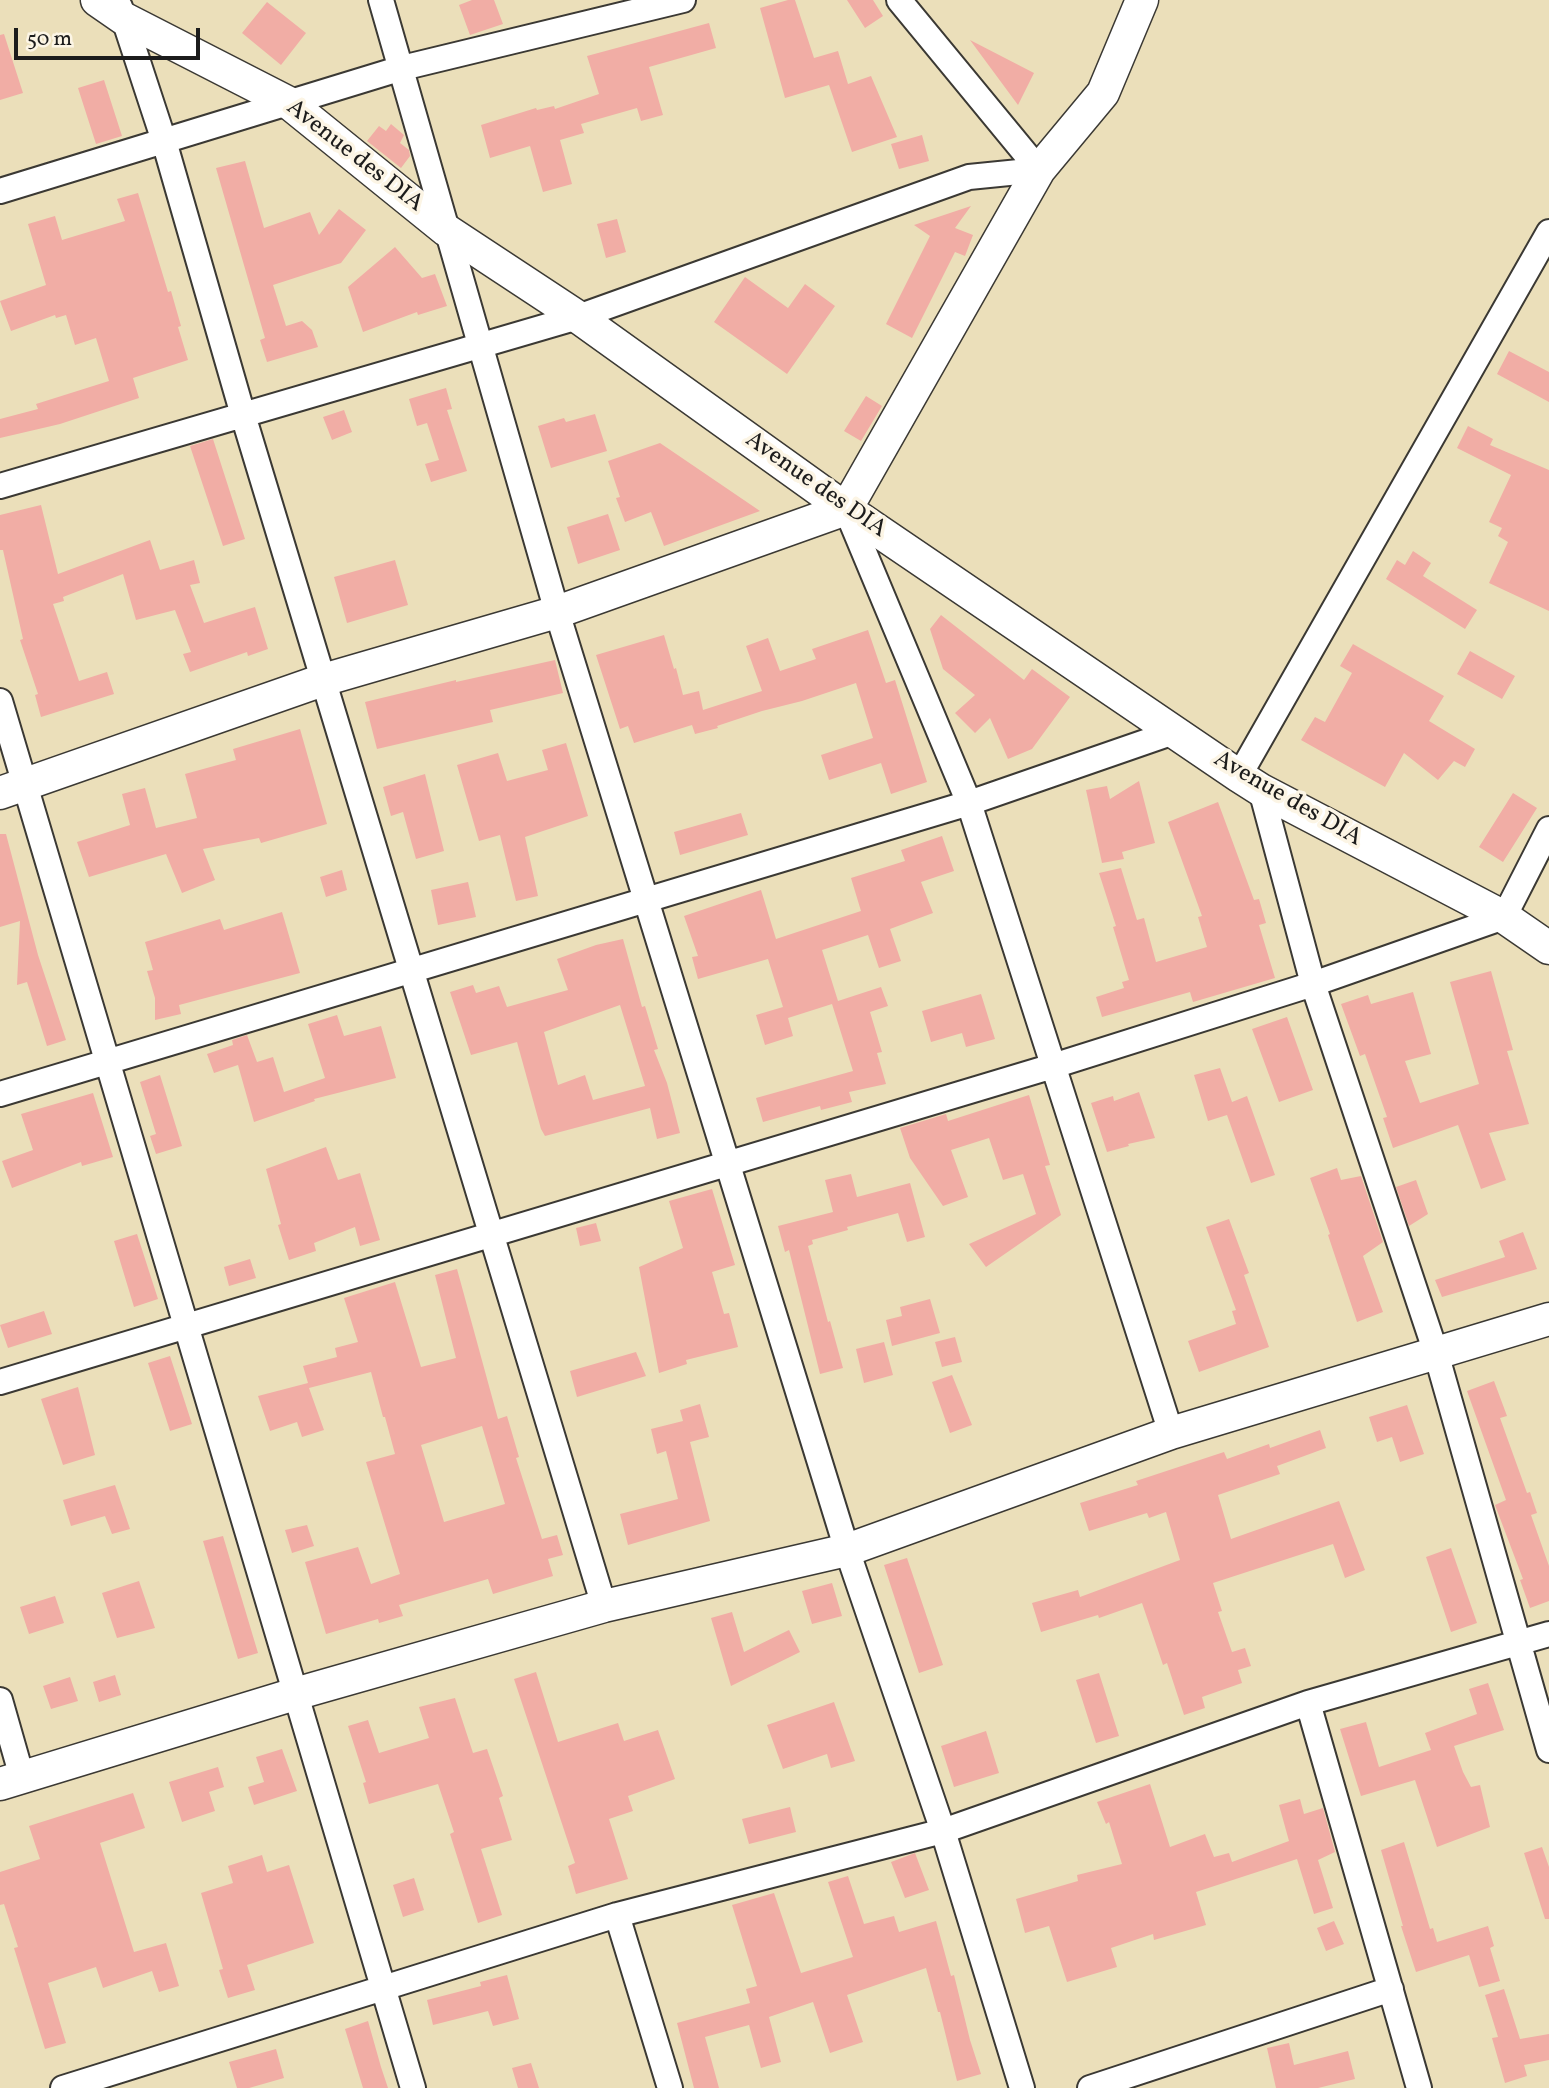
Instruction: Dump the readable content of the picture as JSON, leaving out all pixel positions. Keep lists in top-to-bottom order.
{
  "streets": {
    "street": ["Avenue des DIA"]
  },
  "scale_bar": "50 m"
}
